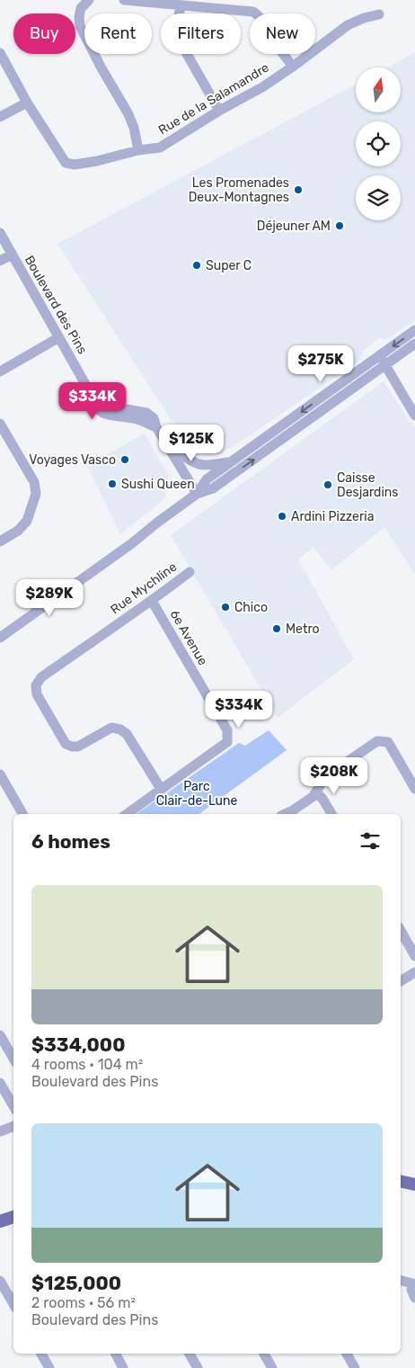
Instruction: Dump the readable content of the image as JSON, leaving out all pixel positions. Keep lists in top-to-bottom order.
{
  "streets": {
    "street": [
      "Rue de la Salamandre",
      "Boulevard des Pins",
      "Rue Mychline",
      "6e Avenue"
    ]
  },
  "crossings": [
    ["Rue Mychline", "6e Avenue"]
  ],
  "parks": ["Parc Clair-de-Lune"],
  "places": [
    "Les Promenades Deux-Montagnes",
    "Déjeuner AM",
    "Super C",
    "Voyages Vasco",
    "Sushi Queen",
    "Caisse Desjardins",
    "Ardini Pizzeria",
    "Chico",
    "Metro"
  ],
  "north": "top",
  "page": {
    "chip": [
      "Buy",
      "Rent",
      "Filters",
      "New"
    ],
    "price": [
      "$275K",
      "$334K",
      "$125K",
      "$289K",
      "$334K",
      "$208K"
    ],
    "heading": "6 homes",
    "list": [
      {
        "name": "$334,000",
        "note": "4 rooms · 104 m² · Boulevard des Pins"
      },
      {
        "name": "$125,000",
        "note": "2 rooms · 56 m² · Boulevard des Pins"
      }
    ]
  }
}
